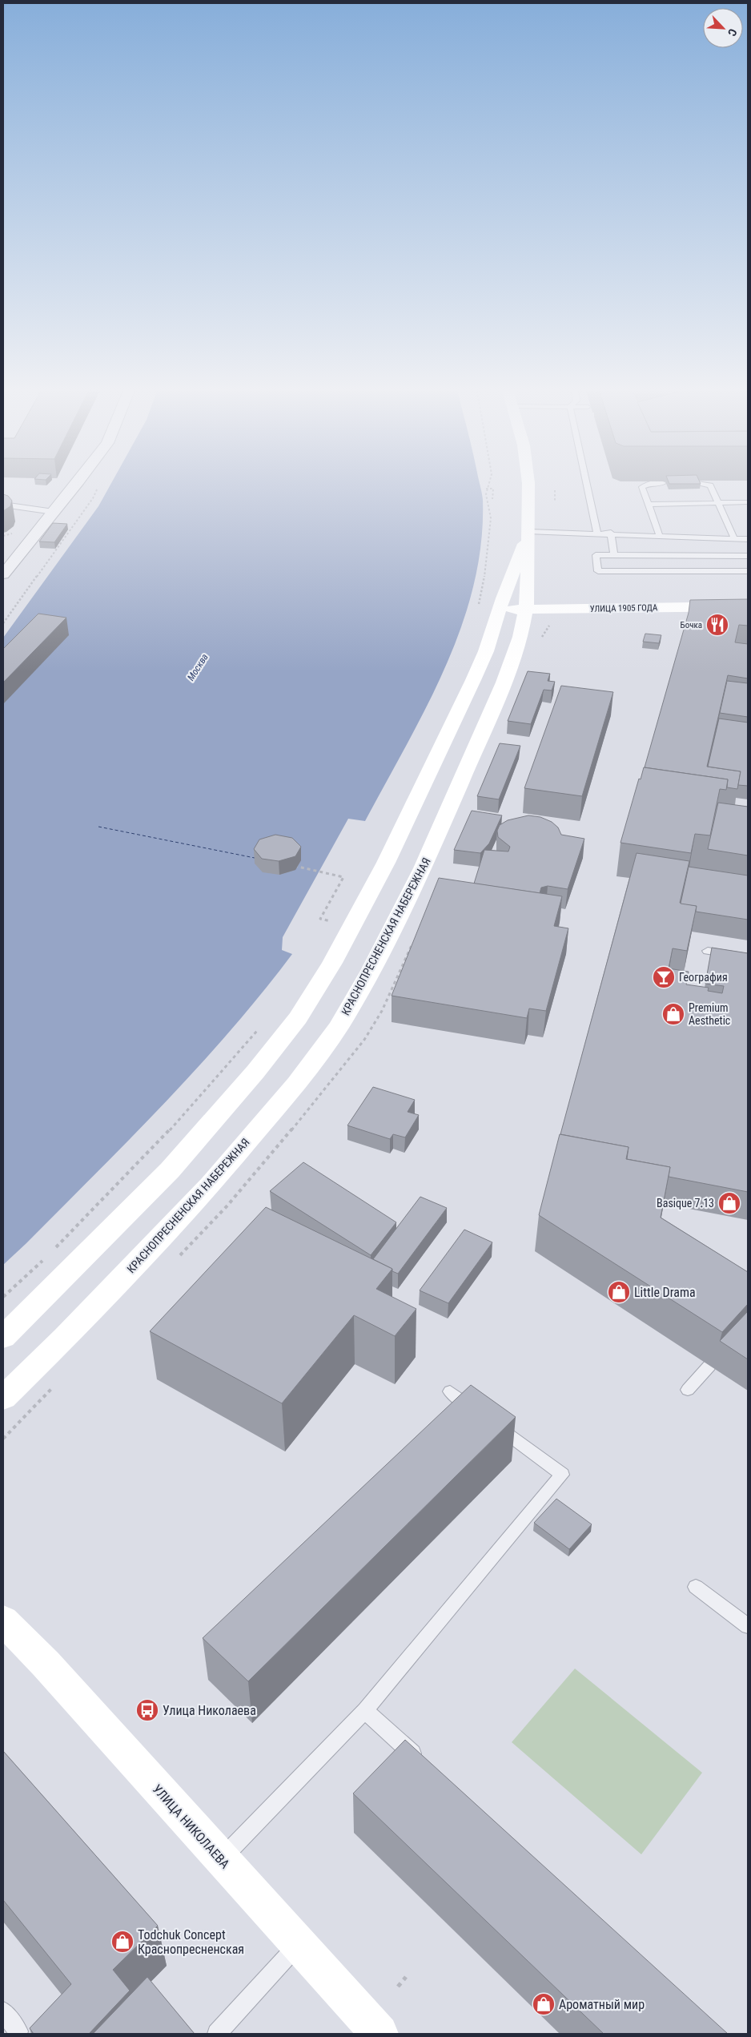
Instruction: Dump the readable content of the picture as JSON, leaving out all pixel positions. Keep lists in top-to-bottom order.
{
  "streets": {
    "main road": ["УЛИЦА 1905 ГОДА", "КРАСНОПРЕСНЕНСКАЯ НАБЕРЕЖНАЯ", "УЛИЦА НИКОЛАЕВА"]
  },
  "crossings": [
    ["УЛИЦА 1905 ГОДА", "КРАСНОПРЕСНЕНСКАЯ НАБЕРЕЖНАЯ"]
  ],
  "water": ["Москва"],
  "places": {
    "restaurant": ["Бочка"],
    "bar": ["География"],
    "shop": [
      "Premium Aesthetic",
      "Basique 7.13",
      "Little Drama",
      "Todchuk Concept Краснопресненская",
      "Ароматный мир"
    ],
    "bus stop": ["Улица Николаева"]
  },
  "north": "bottom right"
}
